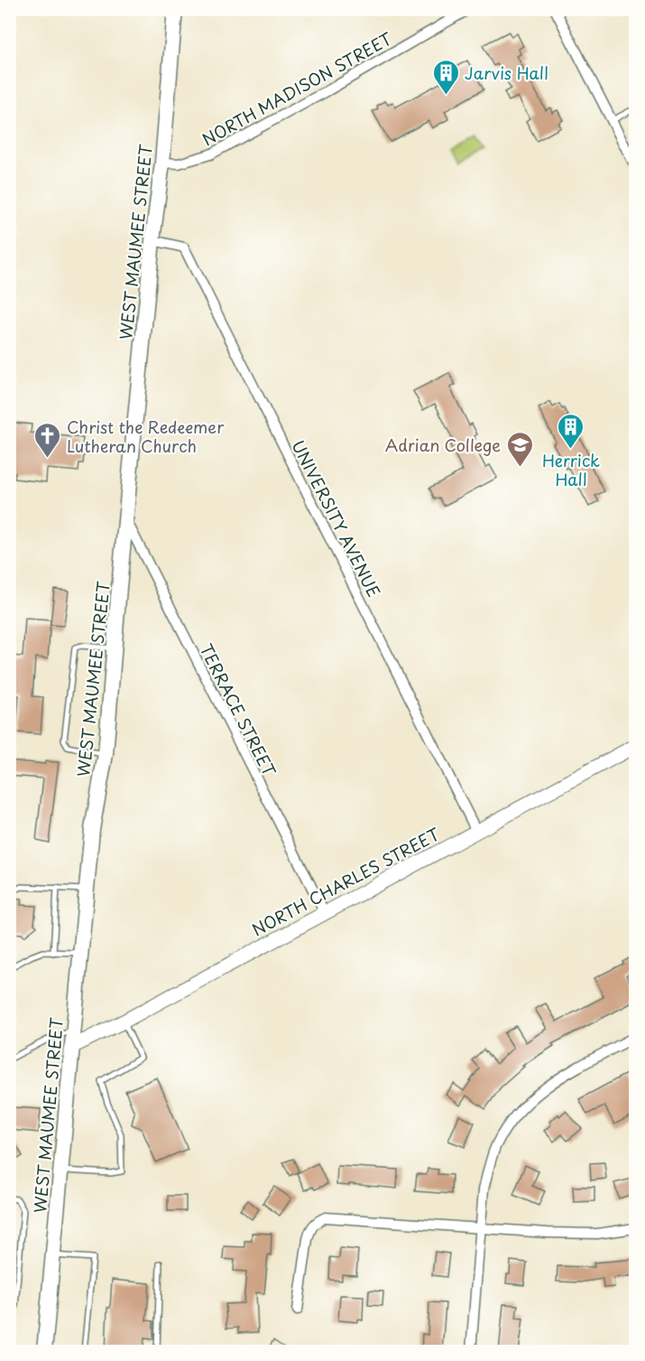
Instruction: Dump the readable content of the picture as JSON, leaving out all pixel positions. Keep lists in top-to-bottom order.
{
  "streets": {
    "main road": ["WEST MAUMEE STREET"],
    "street": [
      "NORTH MADISON STREET",
      "UNIVERSITY AVENUE",
      "TERRACE STREET",
      "NORTH CHARLES STREET"
    ]
  },
  "crossings": [
    ["NORTH MADISON STREET", "WEST MAUMEE STREET"],
    ["WEST MAUMEE STREET", "UNIVERSITY AVENUE"],
    ["WEST MAUMEE STREET", "TERRACE STREET"],
    ["WEST MAUMEE STREET", "NORTH CHARLES STREET"],
    ["UNIVERSITY AVENUE", "NORTH CHARLES STREET"],
    ["TERRACE STREET", "NORTH CHARLES STREET"]
  ],
  "places": {
    "building": ["Jarvis Hall", "Herrick Hall"],
    "church": ["Christ the Redeemer Lutheran Church"],
    "school or university": ["Adrian College"]
  }
}
